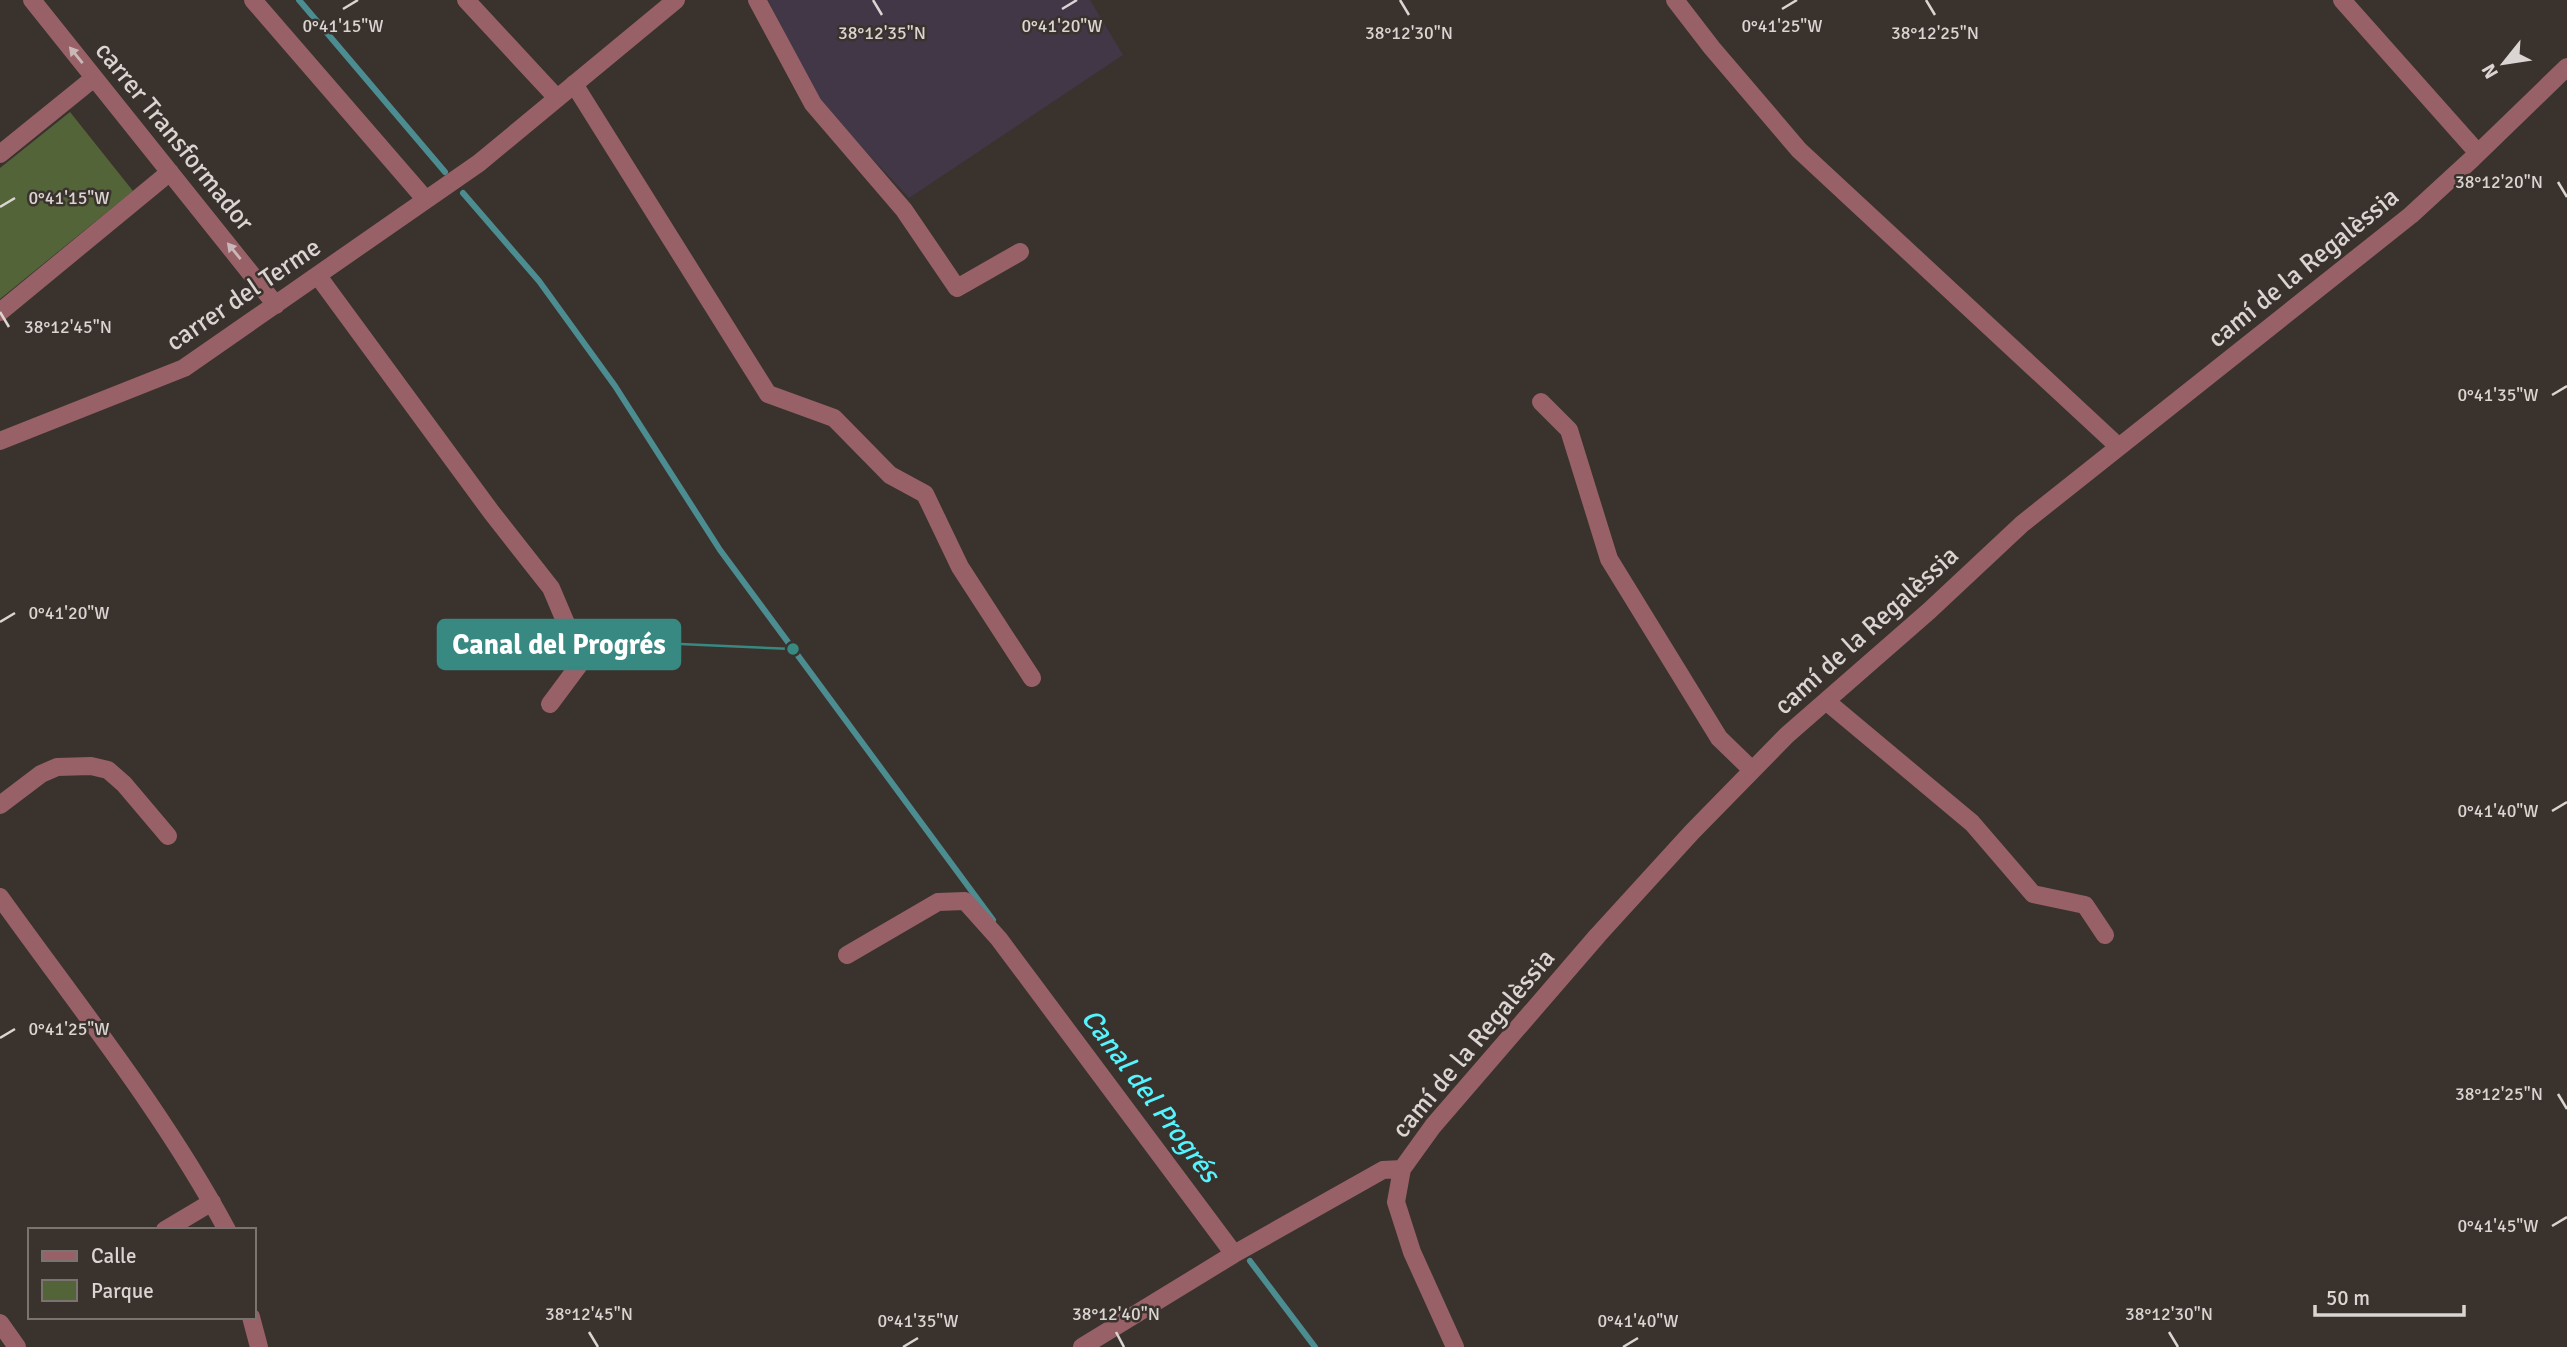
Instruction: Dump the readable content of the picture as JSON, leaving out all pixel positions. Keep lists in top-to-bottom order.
{
  "streets": {
    "street": ["carrer Transformador", "camí de la Regalèssia", "carrer del Terme"]
  },
  "crossings": [
    ["carrer Transformador", "carrer del Terme"]
  ],
  "one_way": ["carrer Transformador"],
  "water": ["Canal del Progrés"],
  "places": ["Canal del Progrés"],
  "legend": ["Calle", "Parque"],
  "scale_bar": "50 m",
  "north": "bottom left",
  "coordinates": [
    "0°41'15\"W",
    "0°41'20\"W",
    "0°41'25\"W",
    "38°12'35\"N",
    "38°12'30\"N",
    "38°12'25\"N",
    "38°12'20\"N",
    "38°12'45\"N",
    "0°41'35\"W",
    "0°41'40\"W",
    "0°41'45\"W",
    "38°12'40\"N"
  ]
}
